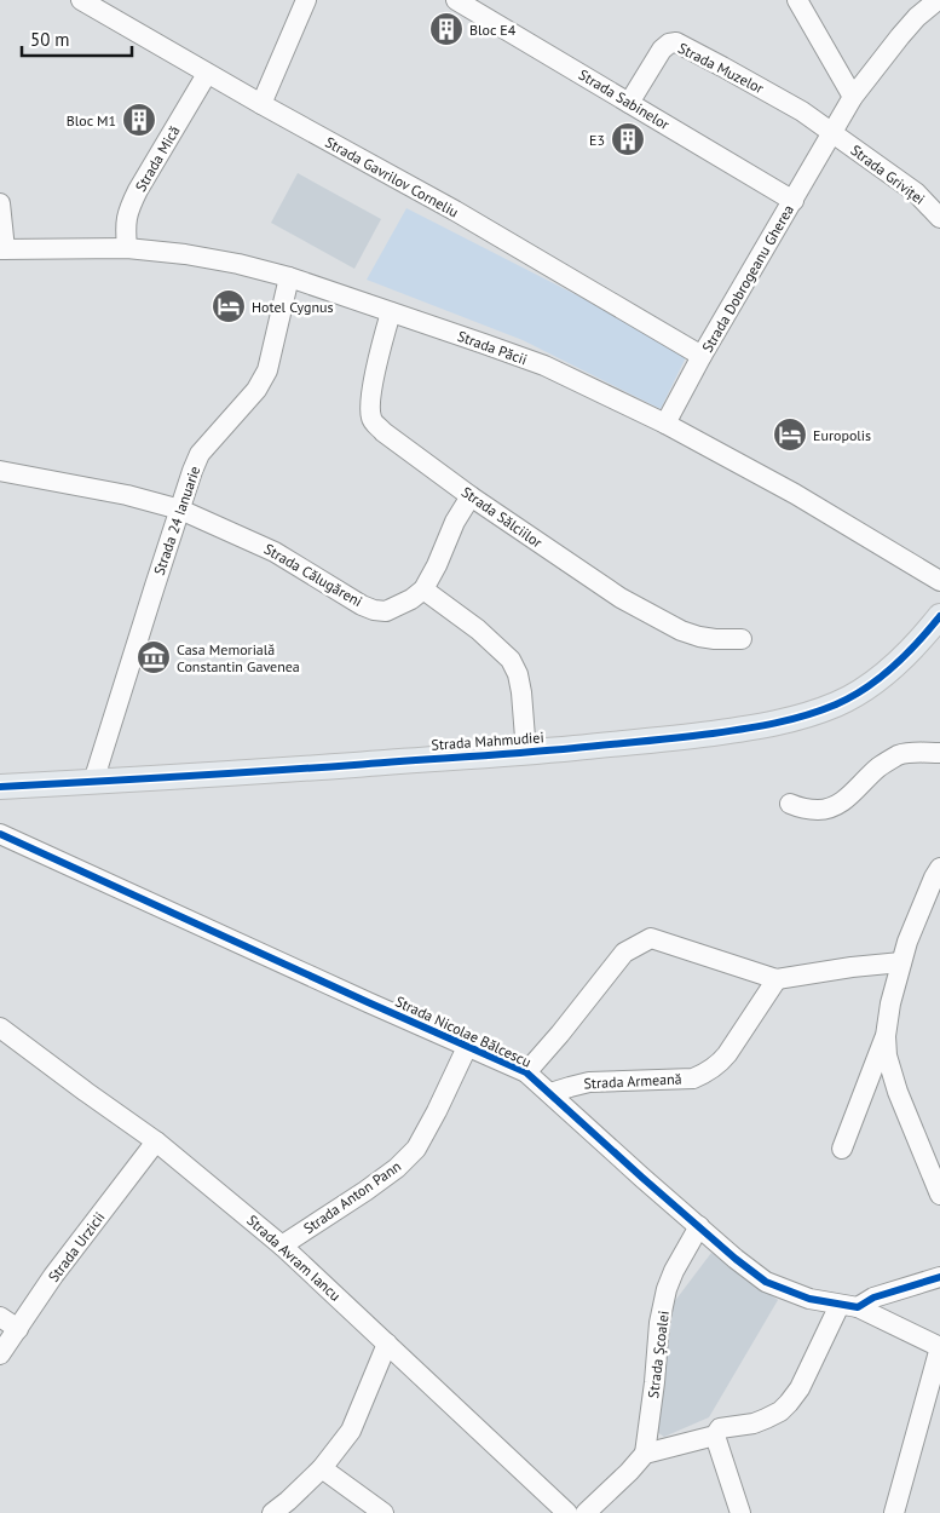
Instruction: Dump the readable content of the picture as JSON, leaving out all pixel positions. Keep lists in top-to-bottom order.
{
  "streets": {
    "main road": ["Strada Mahmudiei"],
    "street": [
      "Strada Muzelor",
      "Strada Sabinelor",
      "Strada Mică",
      "Strada Griviței",
      "Strada Gavrilov Corneliu",
      "Strada Dobrogeanu Gherea",
      "Strada Păcii",
      "Strada Sălciilor",
      "Strada 24 Ianuarie",
      "Strada Călugăreni",
      "Strada Nicolae Bălcescu",
      "Strada Armeană",
      "Strada Anton Pann",
      "Strada Urzicii",
      "Strada Avram Iancu",
      "Strada Școalei"
    ]
  },
  "crossings": [
    ["Strada Muzelor", "Strada Sabinelor"],
    ["Strada Muzelor", "Strada Griviței"],
    ["Strada Muzelor", "Strada Dobrogeanu Gherea"],
    ["Strada Sabinelor", "Strada Dobrogeanu Gherea"],
    ["Strada Mică", "Strada Gavrilov Corneliu"],
    ["Strada Mică", "Strada Păcii"],
    ["Strada Griviței", "Strada Dobrogeanu Gherea"],
    ["Strada Gavrilov Corneliu", "Strada Dobrogeanu Gherea"],
    ["Strada Dobrogeanu Gherea", "Strada Păcii"],
    ["Strada Păcii", "Strada Sălciilor"],
    ["Strada Păcii", "Strada 24 Ianuarie"],
    ["Strada 24 Ianuarie", "Strada Călugăreni"],
    ["Strada 24 Ianuarie", "Strada Mahmudiei"],
    ["Strada Nicolae Bălcescu", "Strada Armeană"],
    ["Strada Nicolae Bălcescu", "Strada Anton Pann"],
    ["Strada Nicolae Bălcescu", "Strada Școalei"],
    ["Strada Anton Pann", "Strada Avram Iancu"],
    ["Strada Urzicii", "Strada Avram Iancu"]
  ],
  "places": {
    "building": ["Bloc E4", "Bloc M1", "E3"],
    "hotel": ["Hotel Cygnus", "Europolis"],
    "museum": ["Casa Memorială Constantin Gavenea"]
  },
  "scale_bar": "50 m"
}
